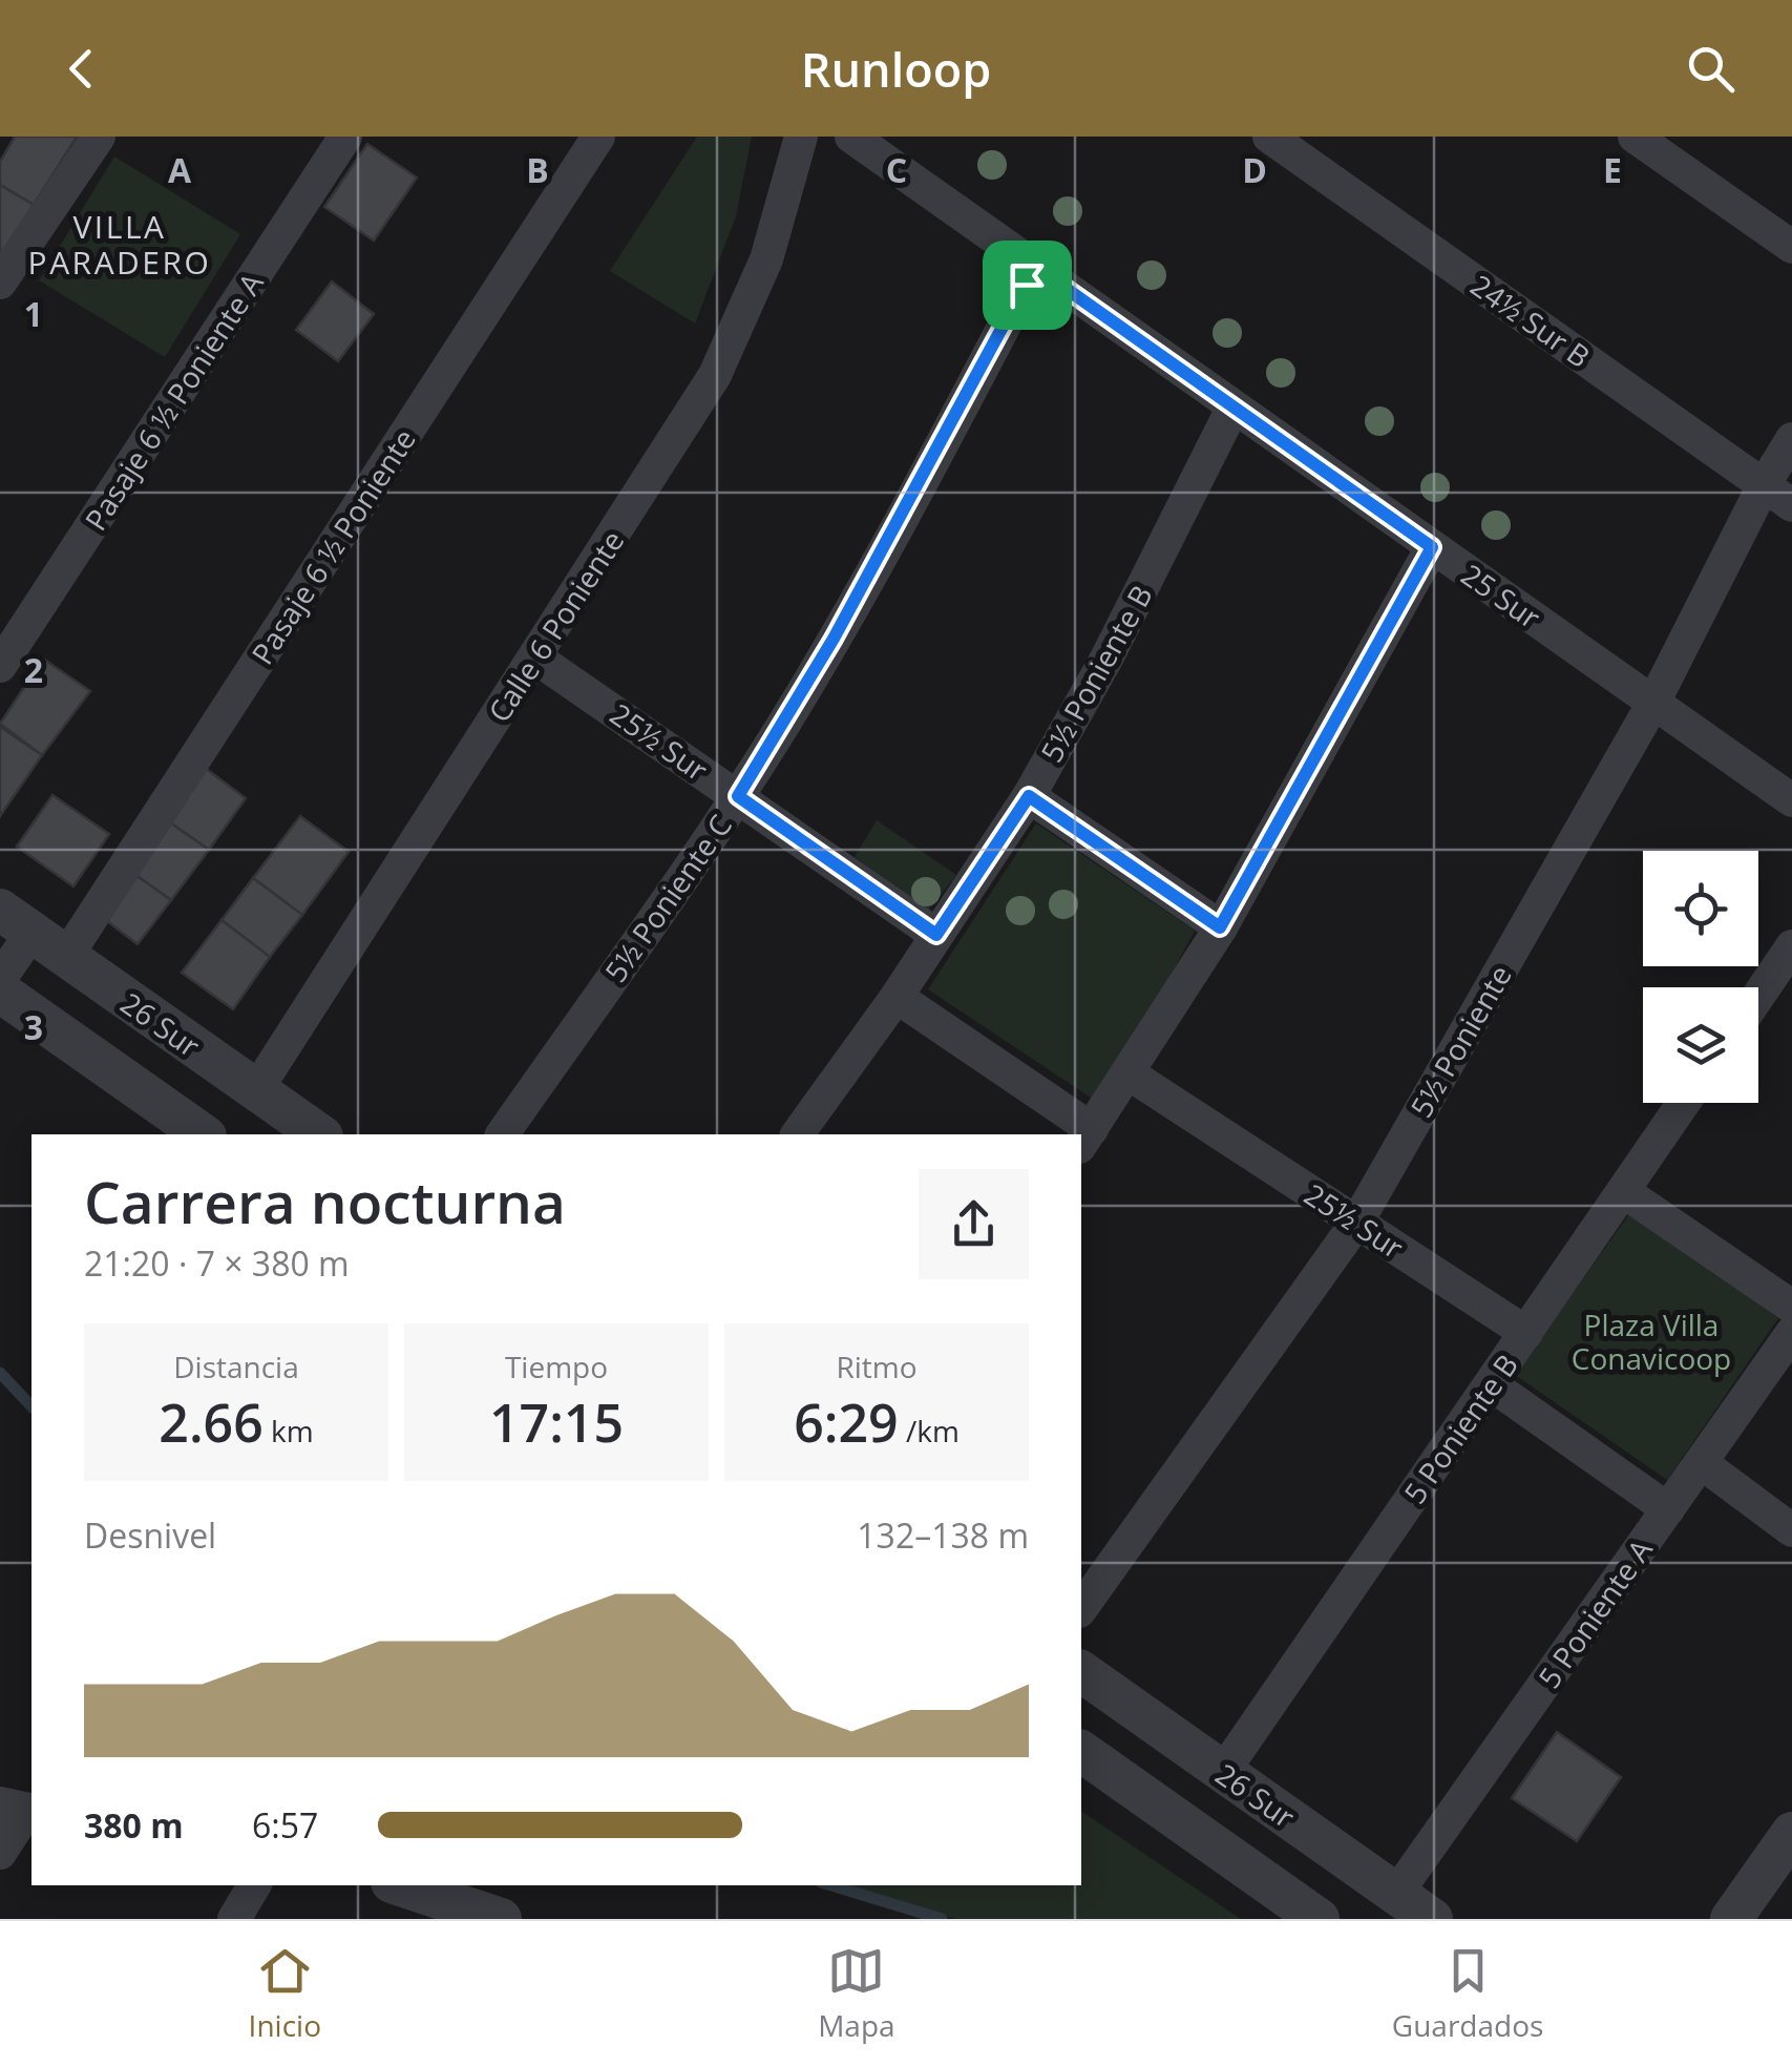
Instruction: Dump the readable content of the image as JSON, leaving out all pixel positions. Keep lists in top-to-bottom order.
{
  "streets": {
    "street": [
      "24½ Sur B",
      "Pasaje 6 ½ Poniente A",
      "Pasaje 6 ½ Poniente",
      "25 Sur",
      "Calle 6 Poniente",
      "5½ Poniente B",
      "25½ Sur",
      "5½ Poniente C",
      "26 Sur",
      "5½ Poniente",
      "5 Poniente B",
      "5 Poniente A"
    ]
  },
  "crossings": [
    ["24½ Sur B", "5½ Poniente"],
    ["Pasaje 6 ½ Poniente", "26 Sur"],
    ["25 Sur", "5½ Poniente B"],
    ["25 Sur", "5½ Poniente C"],
    ["25 Sur", "5½ Poniente"],
    ["Calle 6 Poniente", "25½ Sur"],
    ["Calle 6 Poniente", "26 Sur"],
    ["5½ Poniente B", "25½ Sur"],
    ["25½ Sur", "5½ Poniente C"],
    ["25½ Sur", "5½ Poniente"],
    ["25½ Sur", "5 Poniente B"],
    ["26 Sur", "5 Poniente B"],
    ["26 Sur", "5 Poniente A"]
  ],
  "districts": ["VILLA PARADERO"],
  "parks": ["Plaza Villa Conavicoop"],
  "page": {
    "header": "Runloop",
    "heading": ["Carrera nocturna", "21:20 · 7 × 380 m"],
    "stats": [
      ["Distancia", "2.66 km"],
      ["Tiempo", "17:15"],
      ["Ritmo", "6:29 /km"]
    ],
    "chart": ["Desnivel", "132–138 m"],
    "list": [
      {
        "name": "380 m",
        "note": "6:57"
      }
    ],
    "tabs": ["Inicio", "Mapa", "Guardados"]
  },
  "grid": {
    "columns": [
      "A",
      "B",
      "C",
      "D",
      "E"
    ],
    "rows": ["1", "2", "3"]
  }
}
